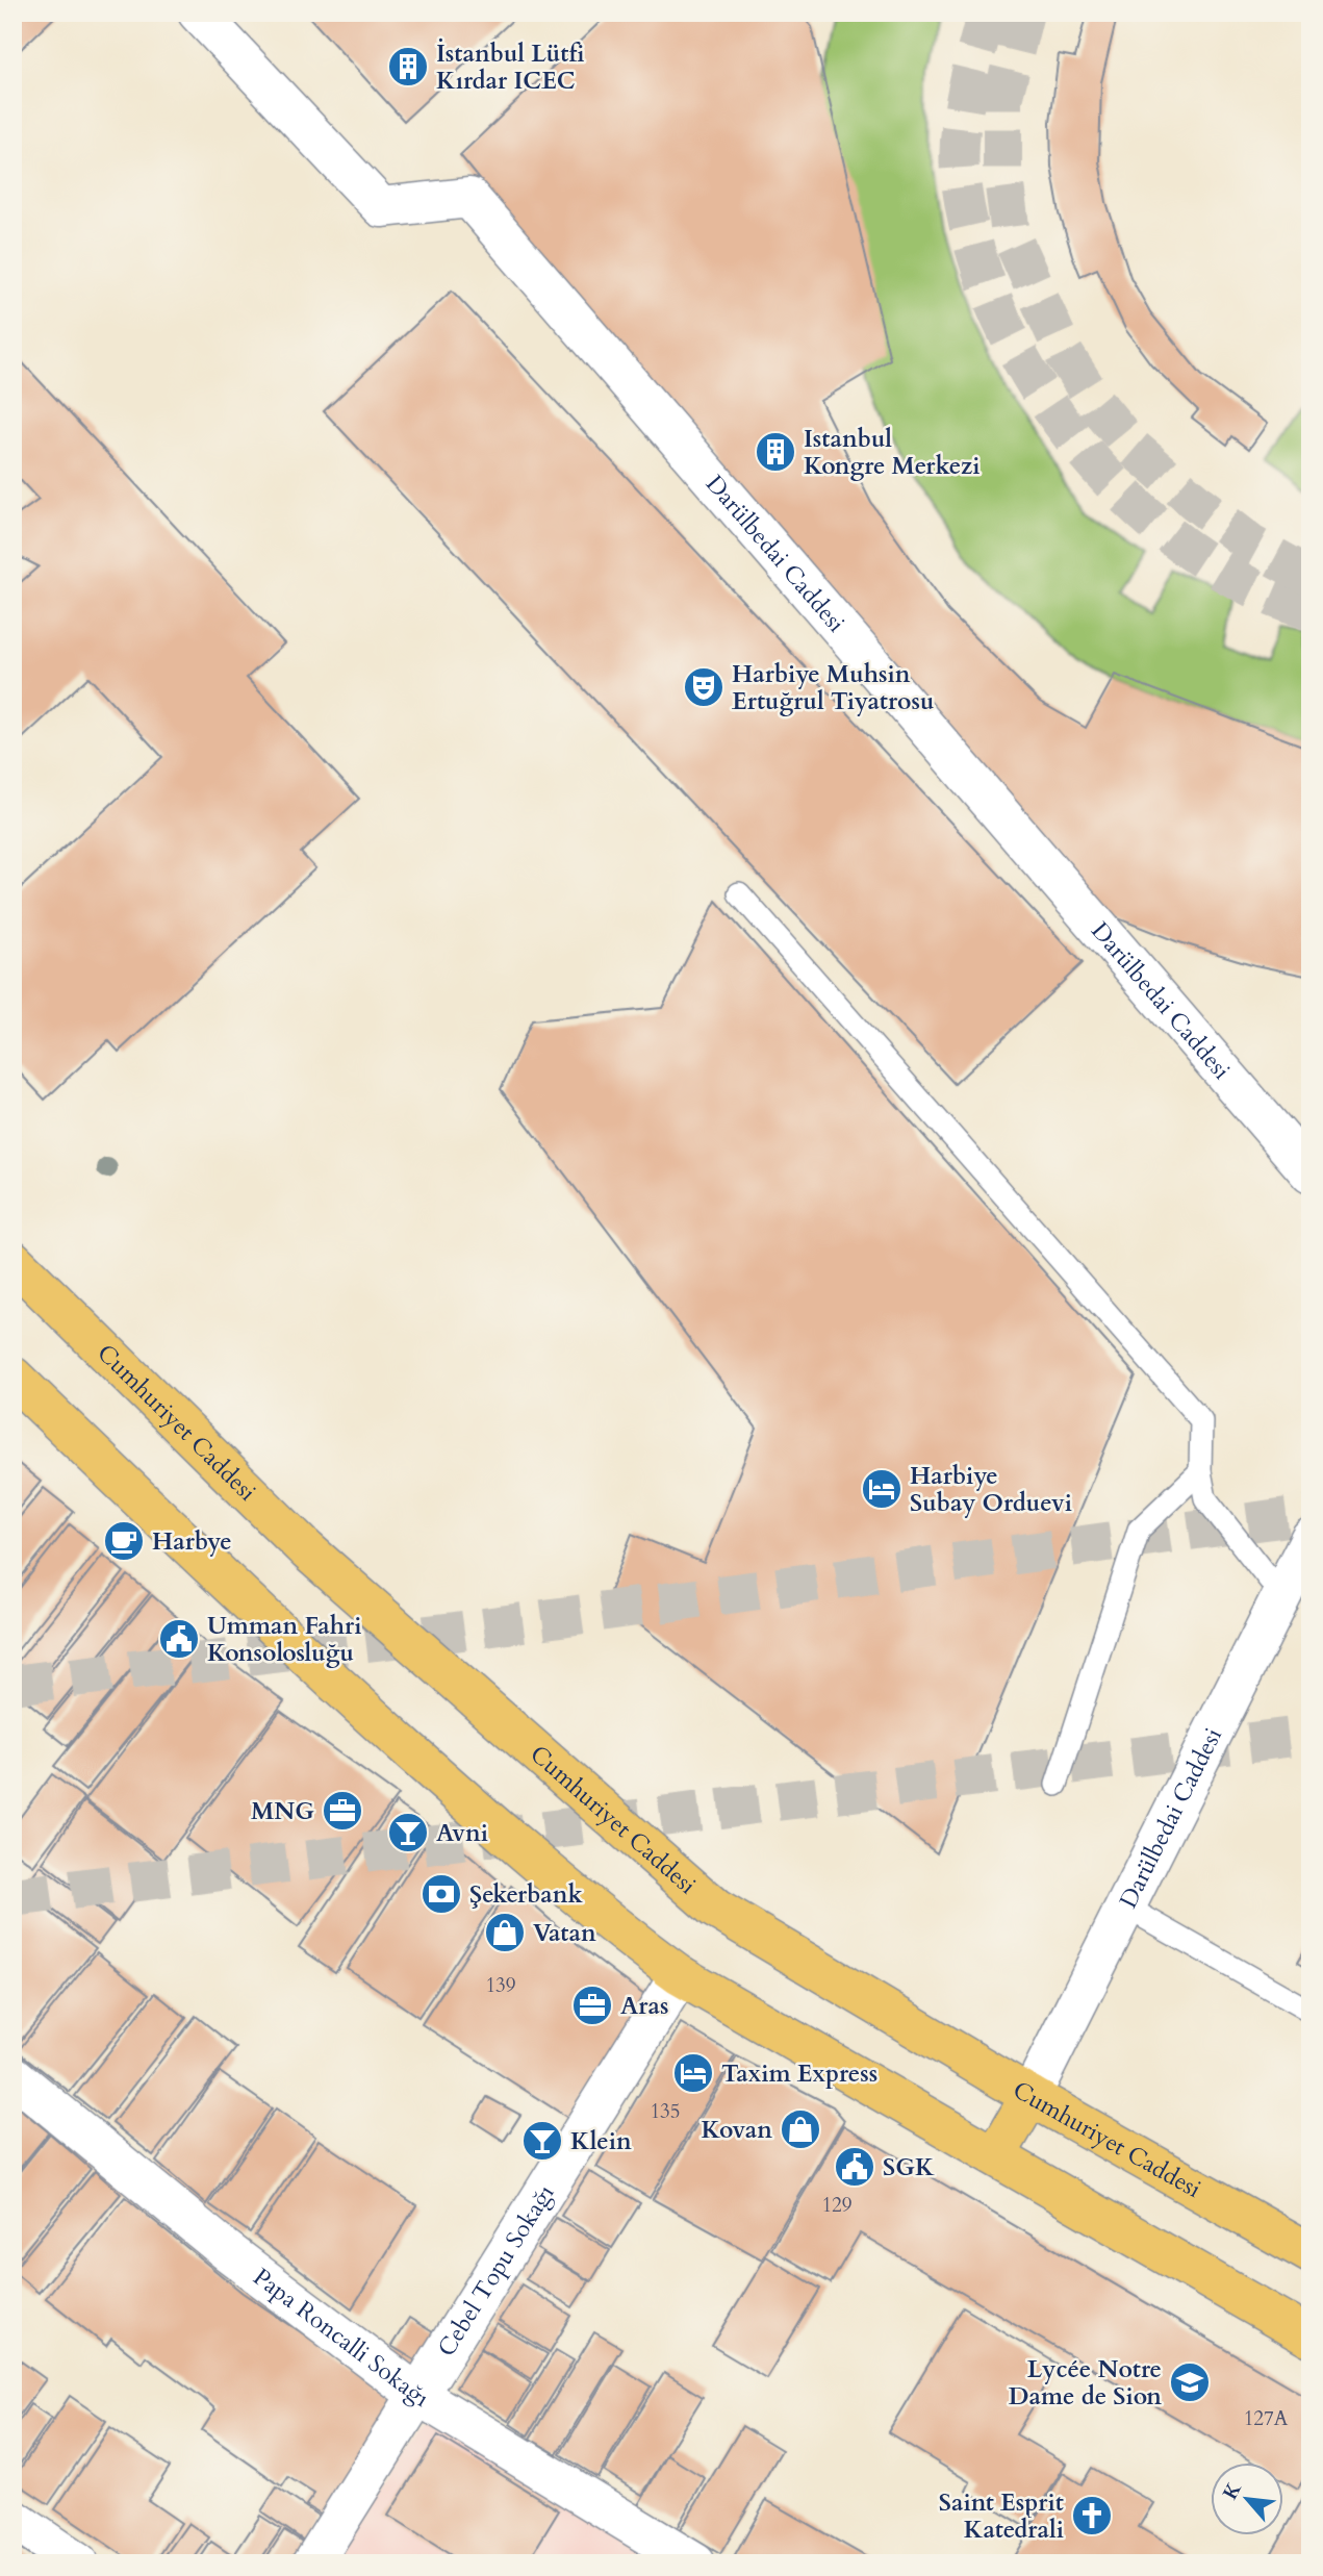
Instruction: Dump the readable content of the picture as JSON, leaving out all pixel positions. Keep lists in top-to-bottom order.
{
  "streets": {
    "main road": ["Cumhuriyet Caddesi"],
    "street": ["Darülbedai Caddesi", "Cebel Topu Sokağı", "Papa Roncalli Sokağı"]
  },
  "crossings": [
    ["Darülbedai Caddesi", "Cumhuriyet Caddesi"],
    ["Cebel Topu Sokağı", "Papa Roncalli Sokağı"]
  ],
  "places": {
    "building": ["İstanbul Lütfi Kırdar ICEC", "Istanbul Kongre Merkezi"],
    "theatre": ["Harbiye Muhsin Ertuğrul Tiyatrosu"],
    "hotel": ["Harbiye Subay Orduevi", "Taxim Express"],
    "cafe": ["Harbye"],
    "public building": ["Umman Fahri Konsolosluğu", "SGK"],
    "office": ["MNG", "Aras"],
    "bar": ["Avni", "Klein"],
    "bank": ["Şekerbank"],
    "shop": ["Vatan", "Kovan"],
    "school or university": ["Lycée Notre Dame de Sion"],
    "church": ["Saint Esprit Katedrali"]
  },
  "house_numbers": [
    "139",
    "135",
    "129",
    "127A"
  ],
  "north": "top left"
}
